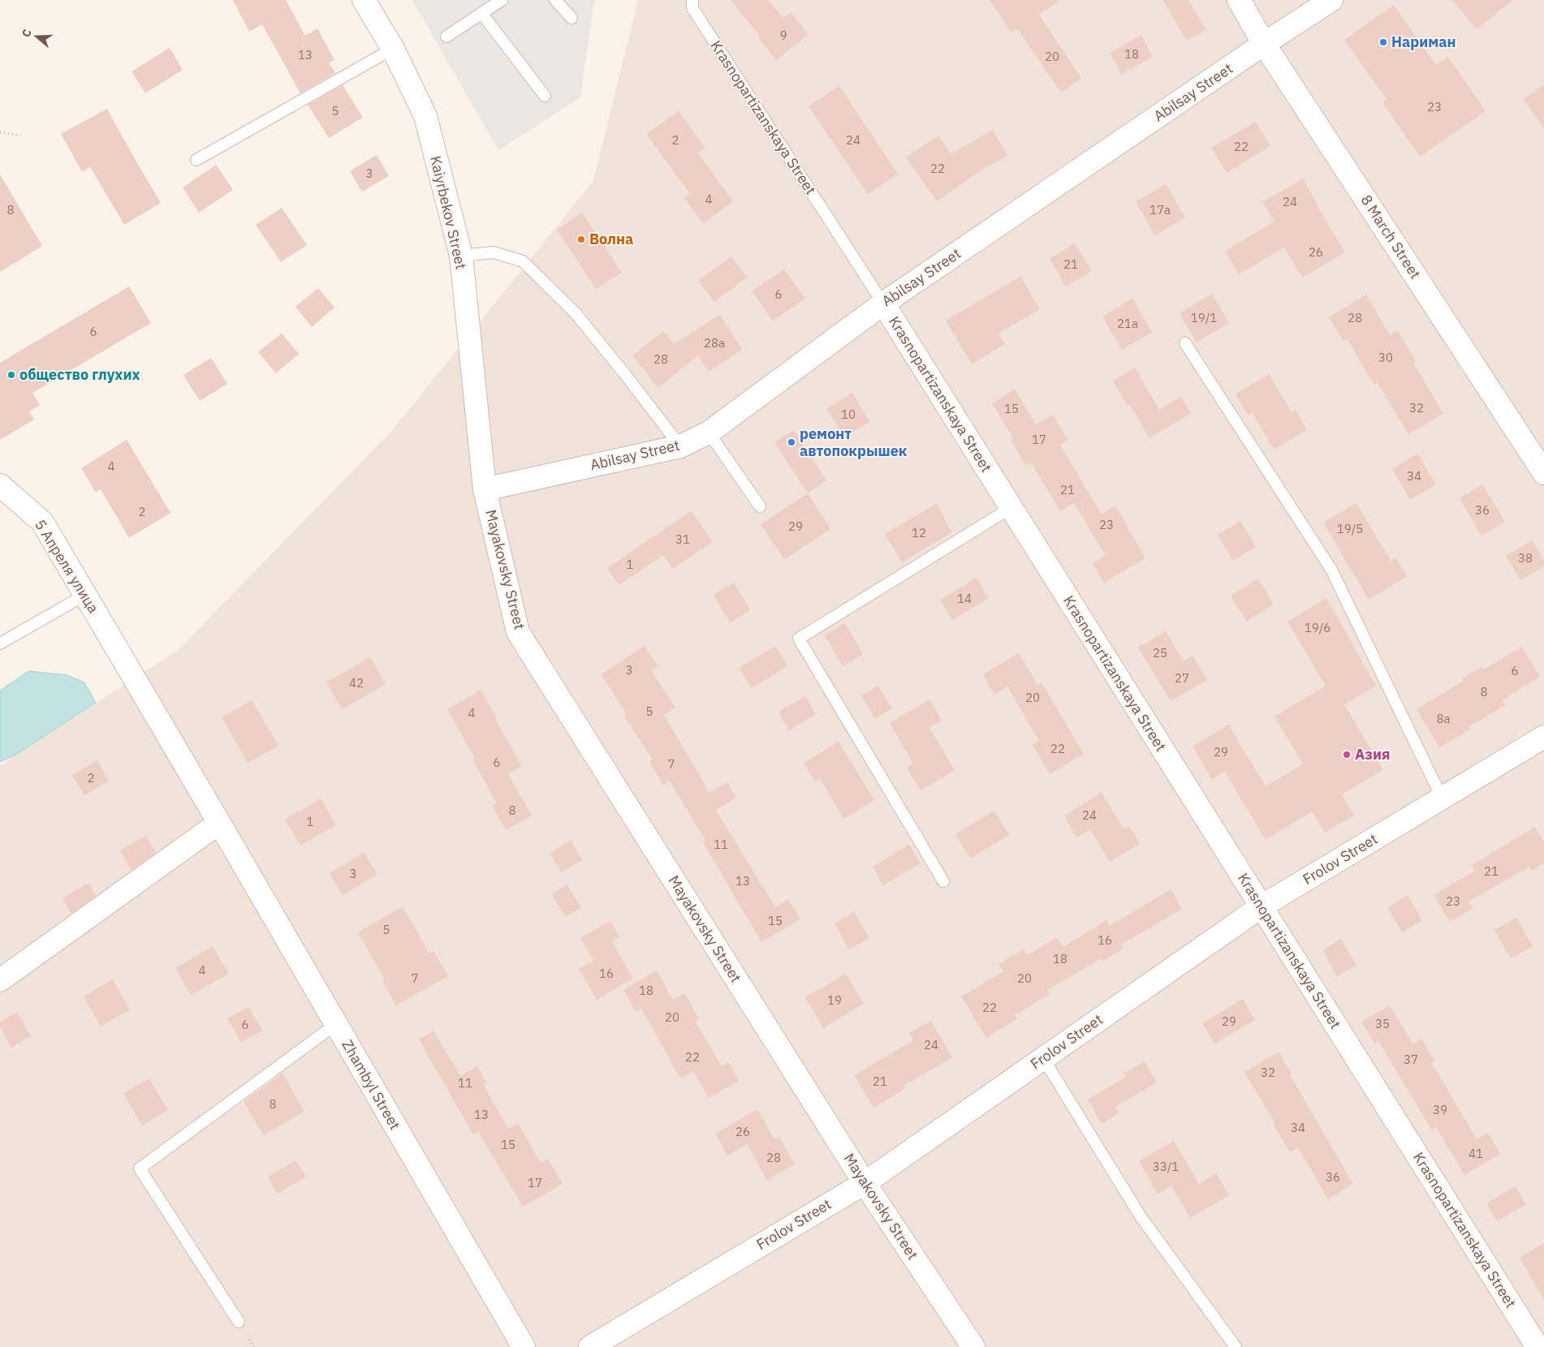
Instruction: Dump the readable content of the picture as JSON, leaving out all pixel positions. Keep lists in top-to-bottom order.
{
  "streets": {
    "street": [
      "Abilsay Street",
      "Krasnopartizanskaya Street",
      "Kaiyrbekov Street",
      "8 March Street",
      "5 Апреля улица",
      "Mayakovsky Street",
      "Frolov Street",
      "Zhambyl Street"
    ]
  },
  "crossings": [
    ["Abilsay Street", "Krasnopartizanskaya Street"],
    ["Abilsay Street", "Kaiyrbekov Street"],
    ["Abilsay Street", "8 March Street"],
    ["Abilsay Street", "Mayakovsky Street"],
    ["Krasnopartizanskaya Street", "Frolov Street"],
    ["Kaiyrbekov Street", "Mayakovsky Street"],
    ["5 Апреля улица", "Zhambyl Street"],
    ["Mayakovsky Street", "Frolov Street"]
  ],
  "places": [
    "Нариман",
    "Волна",
    "общество глухих",
    "ремонт автопокрышек",
    "Азия"
  ],
  "house_numbers": [
    "9",
    "18",
    "13",
    "20",
    "23",
    "5",
    "2",
    "24",
    "22",
    "22",
    "3",
    "4",
    "24",
    "8",
    "17а",
    "26",
    "21",
    "6",
    "19/1",
    "28",
    "21а",
    "6",
    "28а",
    "30",
    "28",
    "32",
    "15",
    "10",
    "17",
    "4",
    "34",
    "21",
    "36",
    "2",
    "23",
    "29",
    "19/5",
    "12",
    "31",
    "38",
    "1",
    "14",
    "19/6",
    "25",
    "3",
    "6",
    "27",
    "42",
    "8",
    "20",
    "5",
    "4",
    "8а",
    "22",
    "29",
    "6",
    "7",
    "2",
    "8",
    "24",
    "1",
    "11",
    "21",
    "3",
    "13",
    "23",
    "15",
    "5",
    "16",
    "18",
    "4",
    "16",
    "7",
    "20",
    "18",
    "19",
    "22",
    "20",
    "29",
    "35",
    "6",
    "24",
    "22",
    "37",
    "32",
    "21",
    "11",
    "8",
    "39",
    "13",
    "34",
    "26",
    "15",
    "41",
    "28",
    "33/1",
    "36",
    "17"
  ],
  "north": "left"
}
